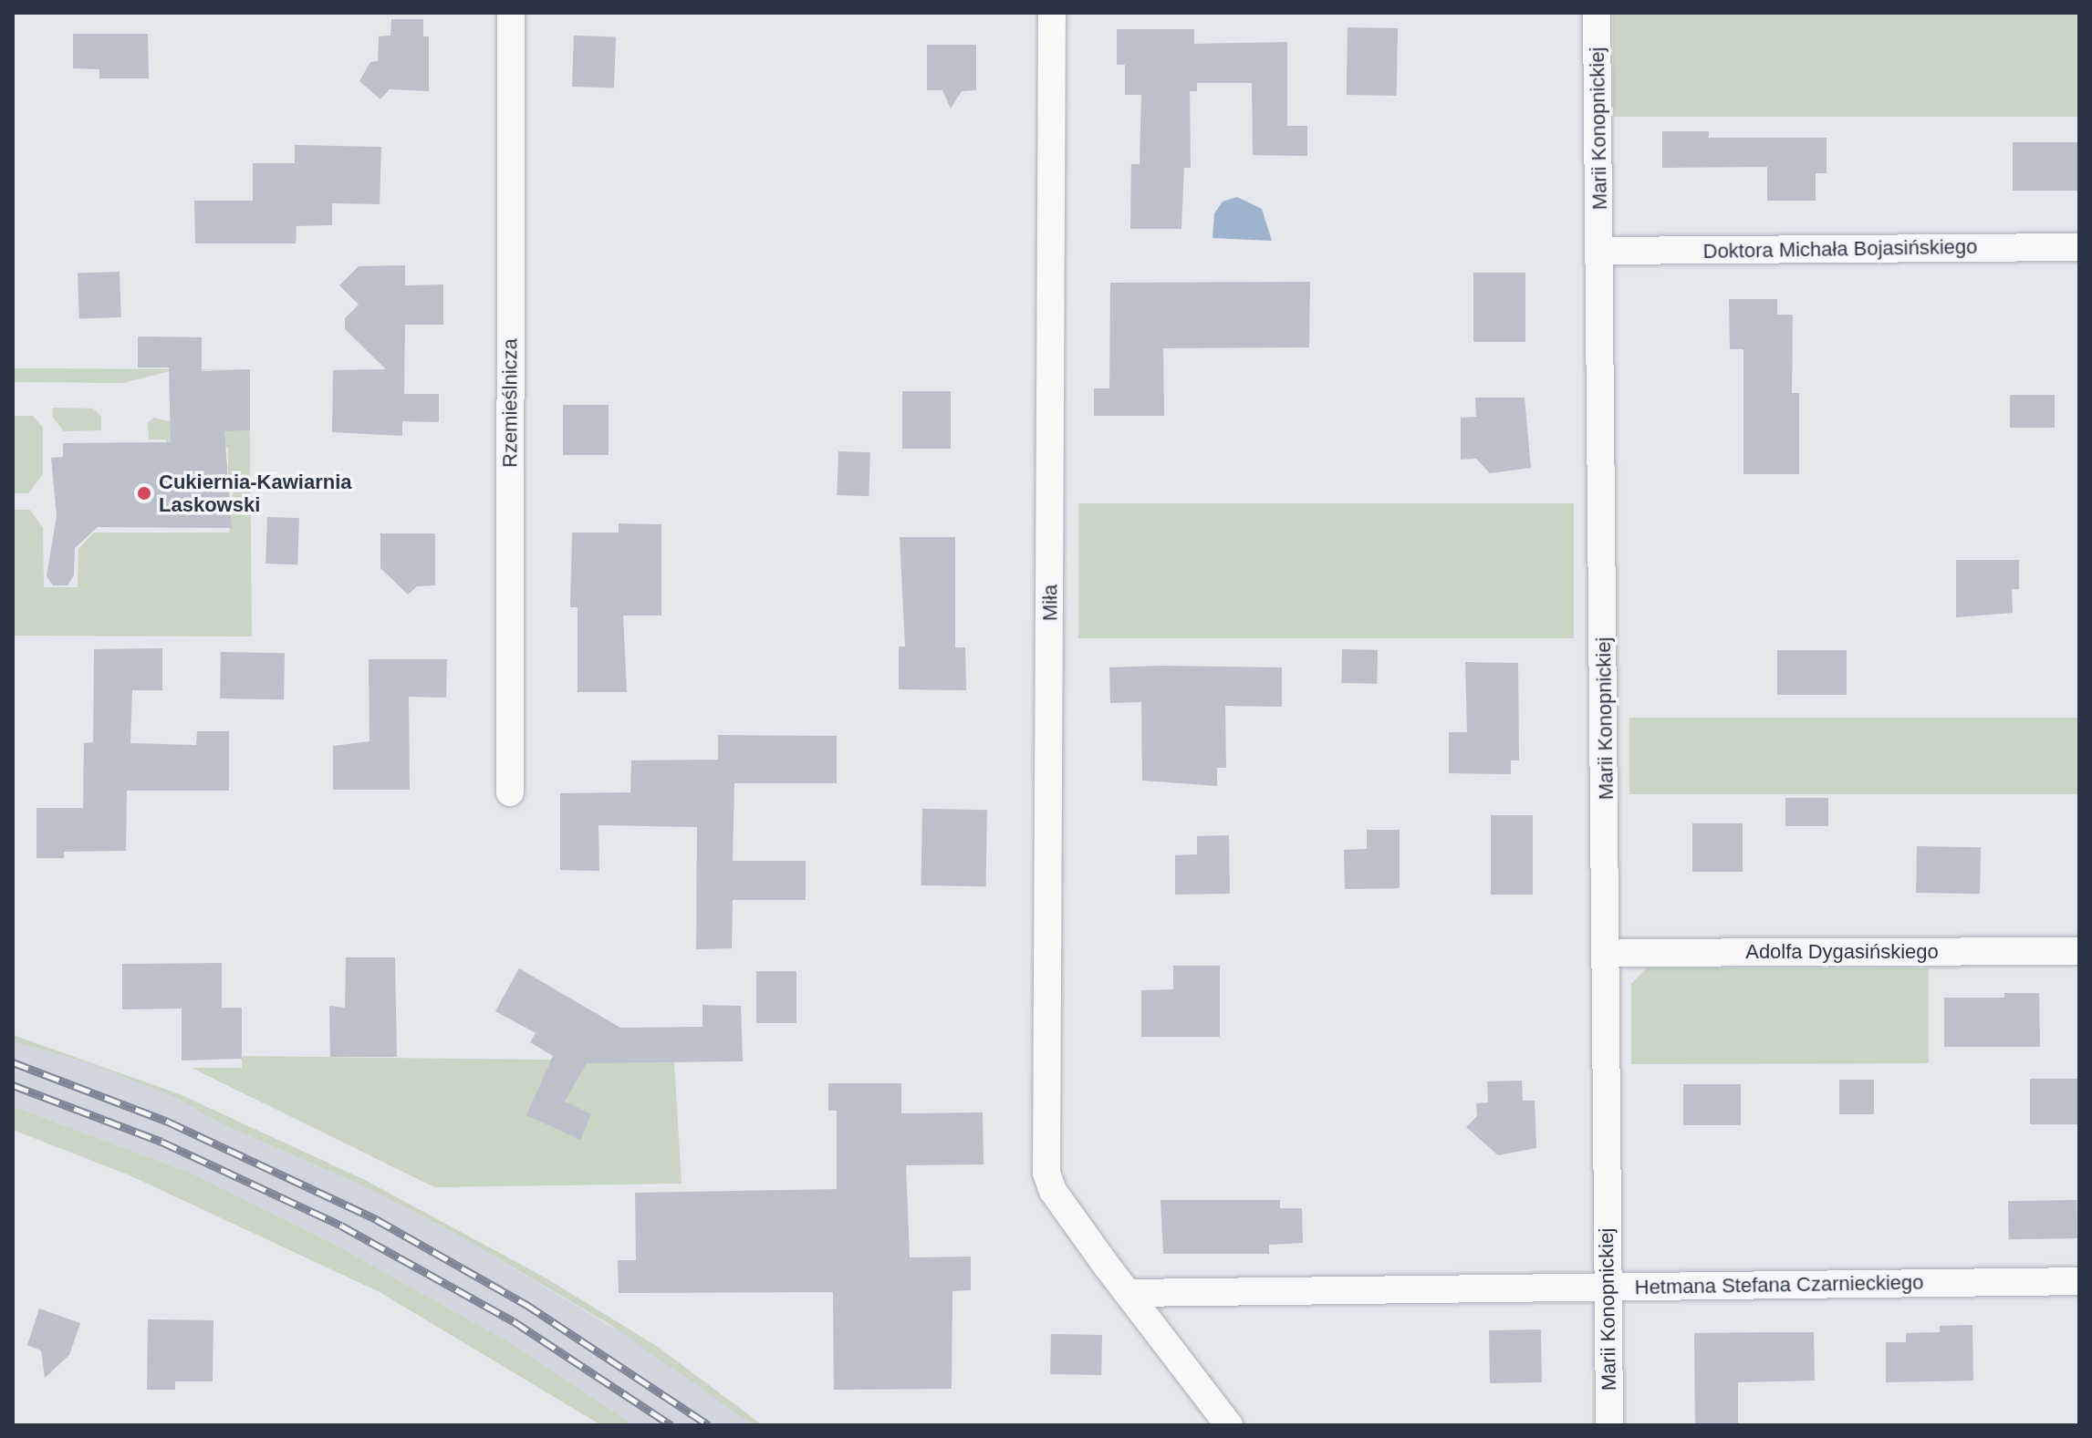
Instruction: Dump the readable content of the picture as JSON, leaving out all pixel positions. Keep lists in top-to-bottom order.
{
  "streets": {
    "street": [
      "Marii Konopnickiej",
      "Doktora Michała Bojasińskiego",
      "Rzemieślnicza",
      "Miła",
      "Adolfa Dygasińskiego",
      "Hetmana Stefana Czarnieckiego"
    ]
  },
  "crossings": [
    ["Marii Konopnickiej", "Doktora Michała Bojasińskiego"],
    ["Marii Konopnickiej", "Adolfa Dygasińskiego"],
    ["Marii Konopnickiej", "Hetmana Stefana Czarnieckiego"],
    ["Miła", "Hetmana Stefana Czarnieckiego"]
  ],
  "places": ["Cukiernia-Kawiarnia Laskowski"]
}
